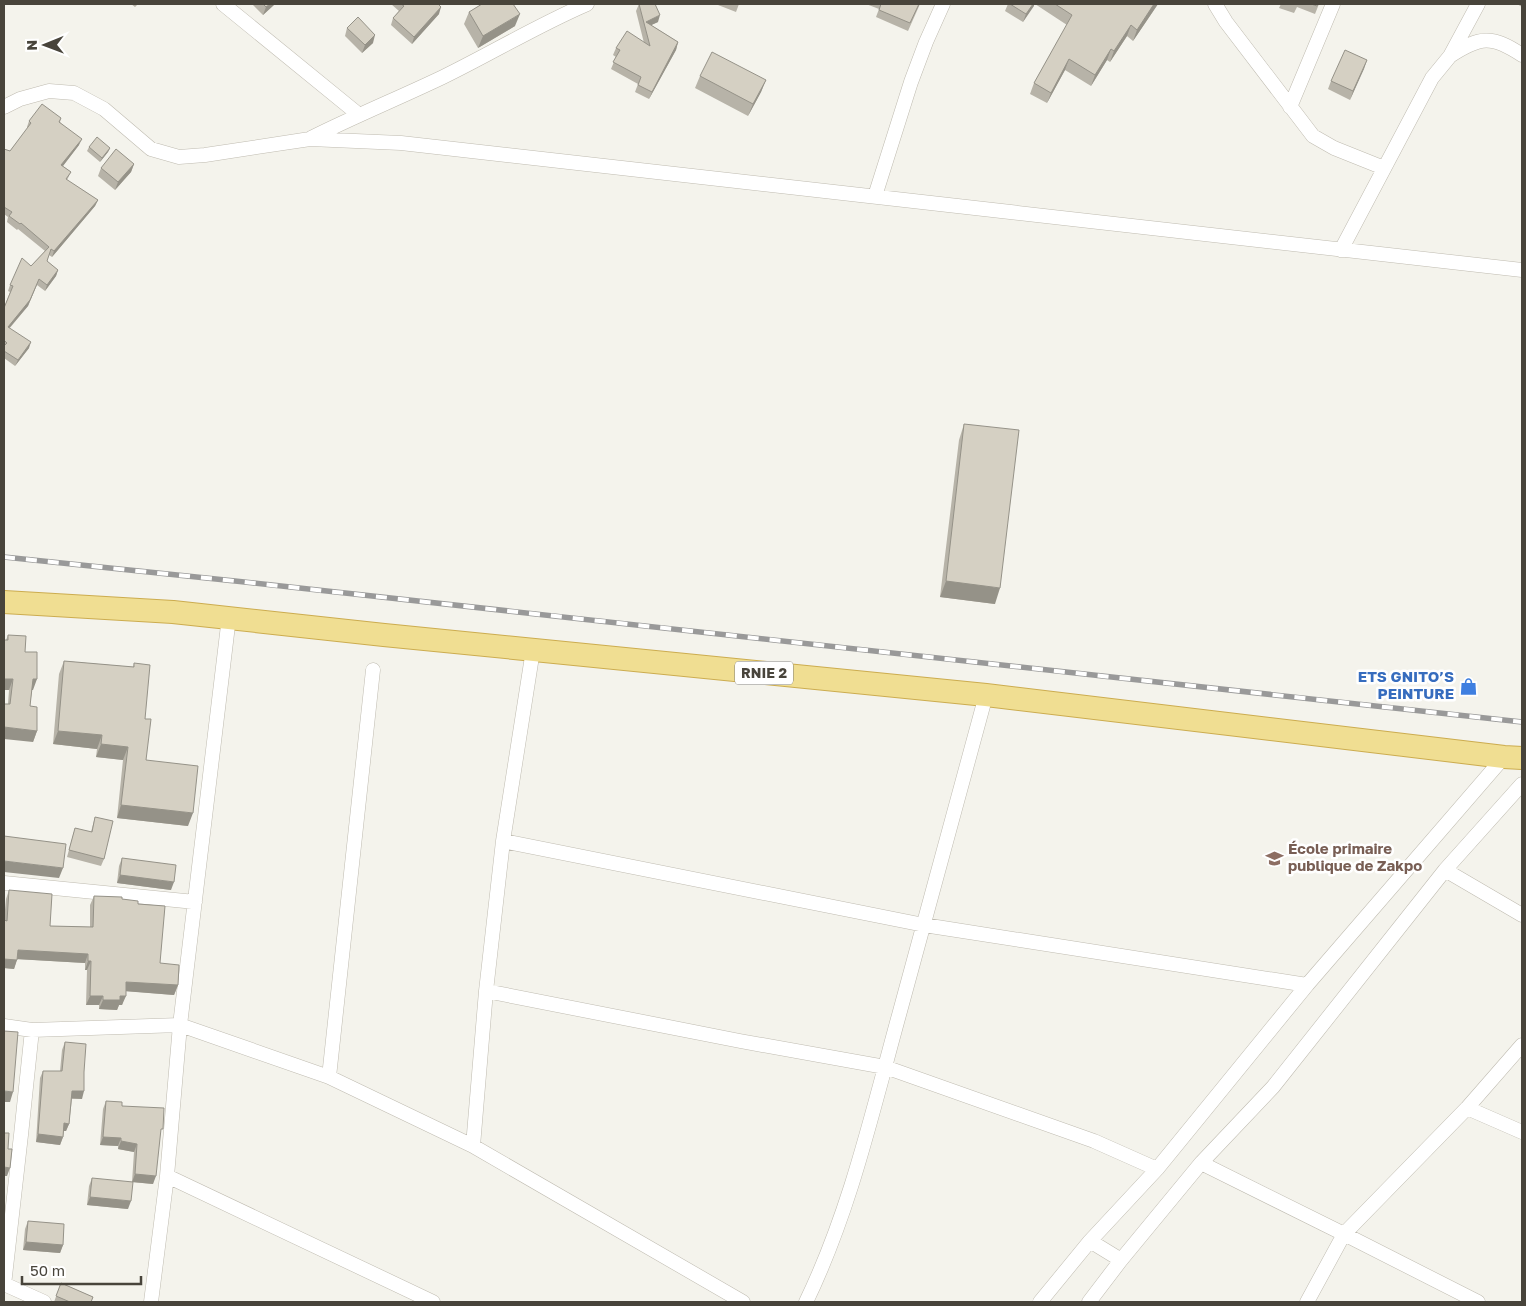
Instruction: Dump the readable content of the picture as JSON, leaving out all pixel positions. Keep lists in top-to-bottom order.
{
  "streets": {
    "highway": ["RNIE 2"]
  },
  "places": {
    "shop": ["ETS GNITO’S PEINTURE"],
    "school or university": ["École primaire publique de Zakpo"]
  },
  "scale_bar": "50 m",
  "north": "left"
}
